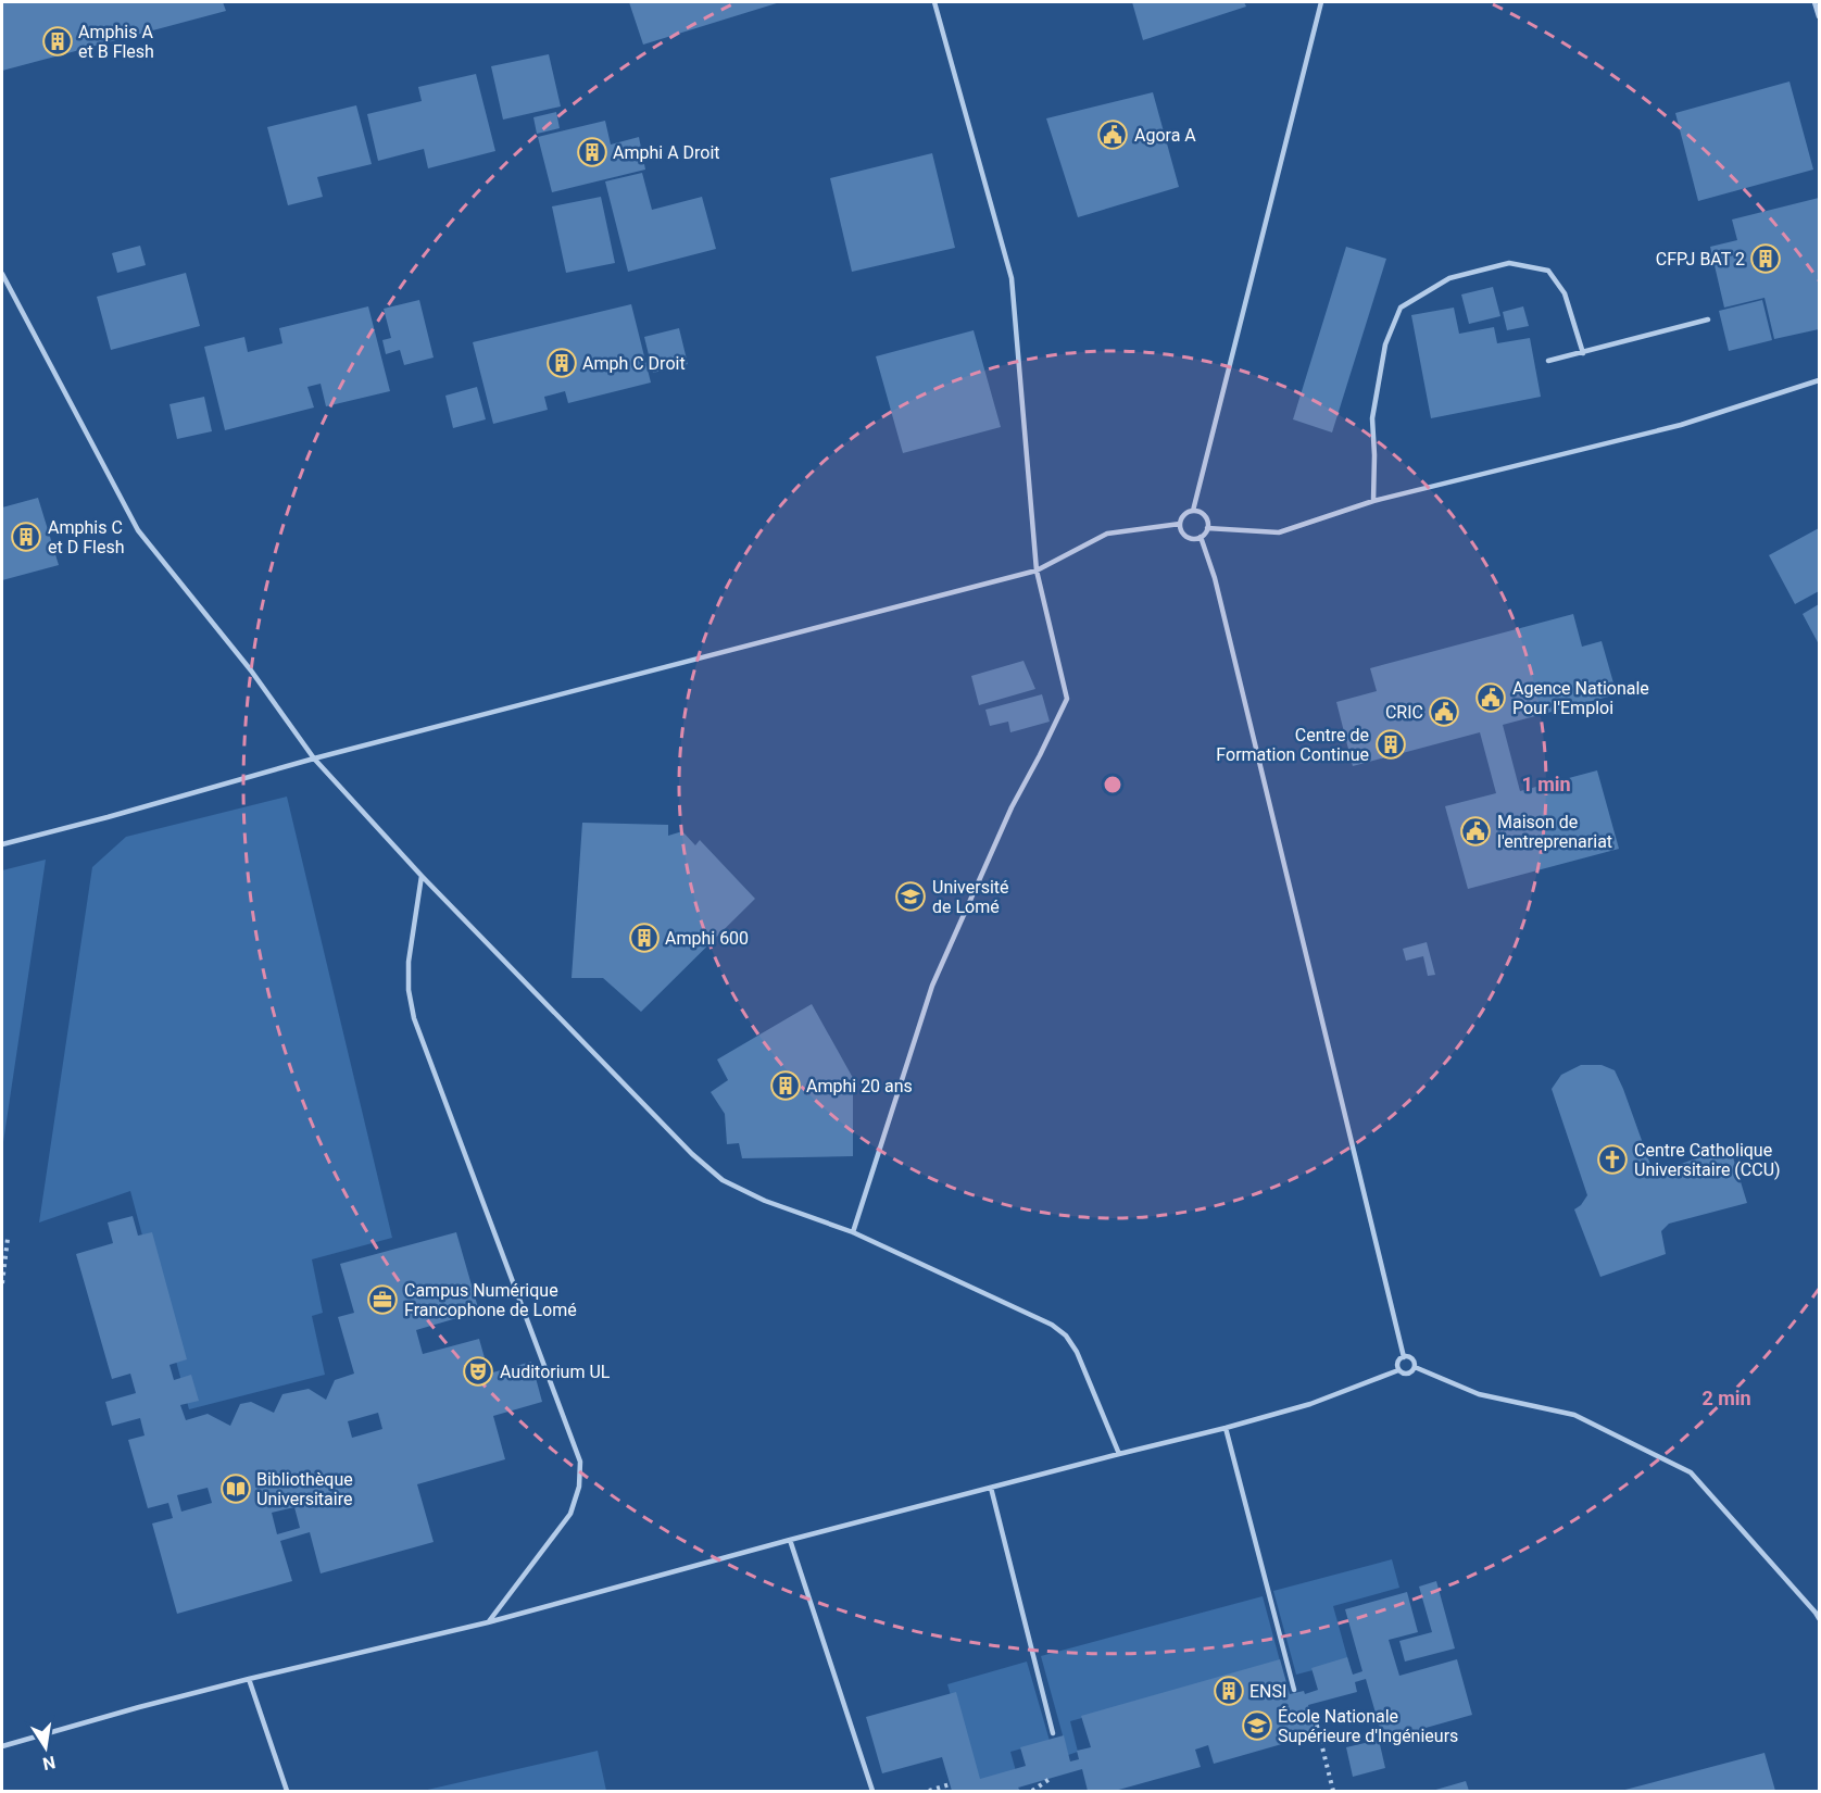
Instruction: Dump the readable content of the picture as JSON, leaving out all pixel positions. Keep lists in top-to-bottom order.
{
  "places": {
    "building": [
      "Amphis A et B Flesh",
      "Amphi A Droit",
      "CFPJ BAT 2",
      "Amph C Droit",
      "Amphis C et D Flesh",
      "Centre de Formation Continue",
      "Amphi 600",
      "Amphi 20 ans",
      "ENSI"
    ],
    "public building": [
      "Agora A",
      "Agence Nationale Pour l'Emploi",
      "CRIC",
      "Maison de l'entreprenariat"
    ],
    "school or university": ["Université de Lomé", "École Nationale Supérieure d'Ingénieurs"],
    "church": ["Centre Catholique Universitaire (CCU)"],
    "office": ["Campus Numérique Francophone de Lomé"],
    "theatre": ["Auditorium UL"],
    "library": ["Bibliothèque Universitaire"]
  },
  "north": "bottom",
  "rings": ["1 min", "2 min"]
}
